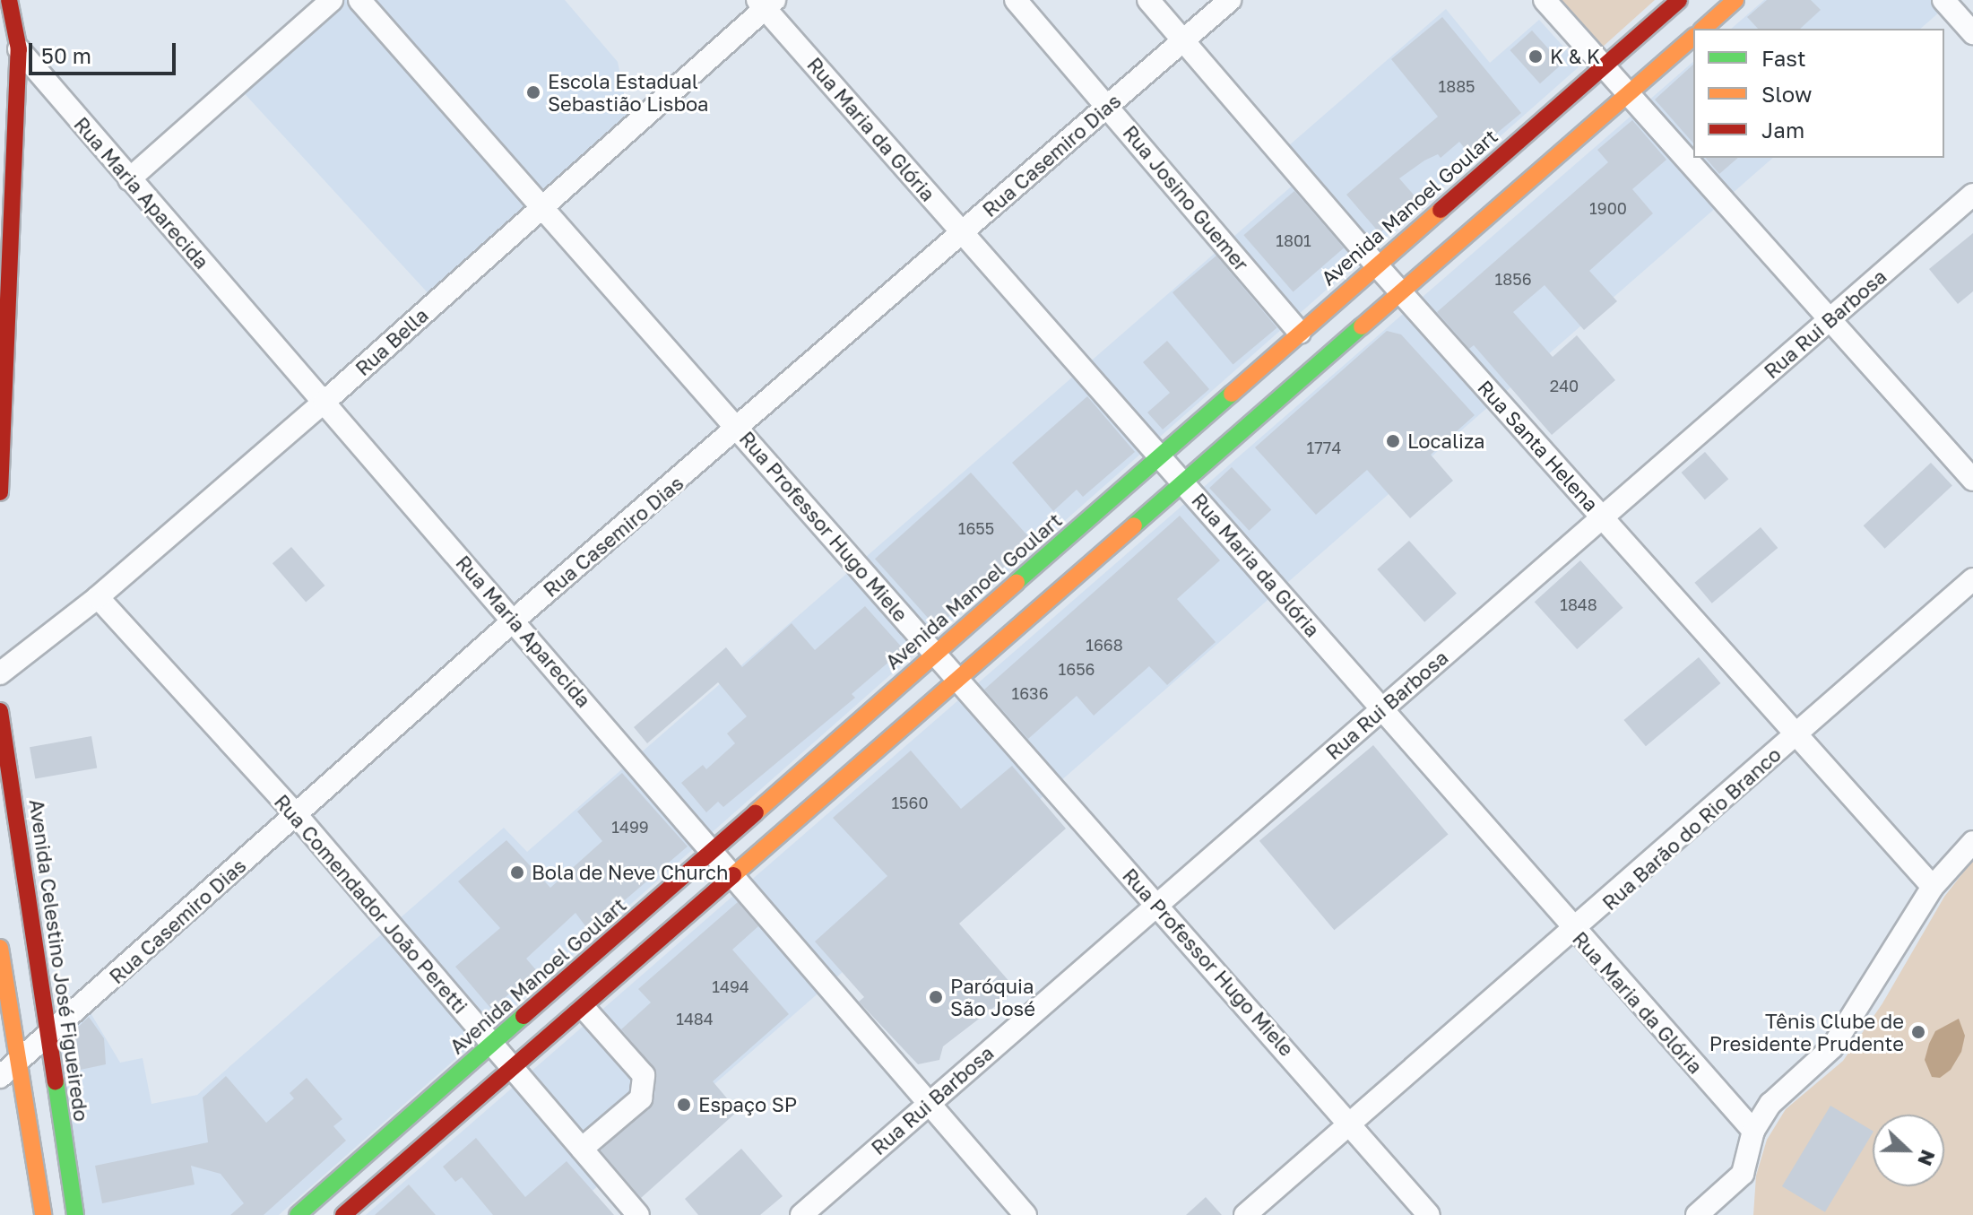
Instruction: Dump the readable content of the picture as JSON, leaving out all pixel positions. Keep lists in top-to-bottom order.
{
  "streets": {
    "main road": ["Avenida Manoel Goulart", "Avenida Celestino José Figueiredo"],
    "street": [
      "Rua Maria da Glória",
      "Rua Casemiro Dias",
      "Rua Maria Aparecida",
      "Rua Josino Guemer",
      "Rua Rui Barbosa",
      "Rua Bella",
      "Rua Santa Helena",
      "Rua Professor Hugo Miele",
      "Rua Barão do Rio Branco",
      "Rua Comendador João Peretti"
    ]
  },
  "crossings": [
    ["Rua Maria da Glória", "Rua Casemiro Dias"],
    ["Rua Maria da Glória", "Avenida Manoel Goulart"],
    ["Rua Maria da Glória", "Rua Rui Barbosa"],
    ["Rua Maria da Glória", "Rua Bella"],
    ["Rua Maria da Glória", "Rua Barão do Rio Branco"],
    ["Rua Casemiro Dias", "Rua Maria Aparecida"],
    ["Rua Casemiro Dias", "Rua Josino Guemer"],
    ["Rua Casemiro Dias", "Rua Santa Helena"],
    ["Rua Casemiro Dias", "Rua Professor Hugo Miele"],
    ["Rua Casemiro Dias", "Rua Comendador João Peretti"],
    ["Rua Casemiro Dias", "Avenida Celestino José Figueiredo"],
    ["Rua Maria Aparecida", "Avenida Manoel Goulart"],
    ["Rua Maria Aparecida", "Rua Rui Barbosa"],
    ["Rua Maria Aparecida", "Rua Bella"],
    ["Rua Josino Guemer", "Avenida Manoel Goulart"],
    ["Avenida Manoel Goulart", "Rua Santa Helena"],
    ["Avenida Manoel Goulart", "Rua Professor Hugo Miele"],
    ["Avenida Manoel Goulart", "Rua Comendador João Peretti"],
    ["Rua Rui Barbosa", "Rua Santa Helena"],
    ["Rua Rui Barbosa", "Rua Professor Hugo Miele"],
    ["Rua Bella", "Rua Professor Hugo Miele"],
    ["Rua Bella", "Rua Comendador João Peretti"],
    ["Rua Santa Helena", "Rua Barão do Rio Branco"],
    ["Rua Professor Hugo Miele", "Rua Barão do Rio Branco"]
  ],
  "places": [
    "K & K",
    "Escola Estadual Sebastião Lisboa",
    "Localiza",
    "Bola de Neve Church",
    "Paróquia São José",
    "Tênis Clube de Presidente Prudente",
    "Espaço SP"
  ],
  "house_numbers": [
    "1885",
    "1900",
    "1801",
    "1856",
    "240",
    "1774",
    "1655",
    "1848",
    "1668",
    "1656",
    "1636",
    "1560",
    "1499",
    "1494",
    "1484"
  ],
  "legend": ["Fast", "Slow", "Jam"],
  "scale_bar": "50 m",
  "north": "right"
}
